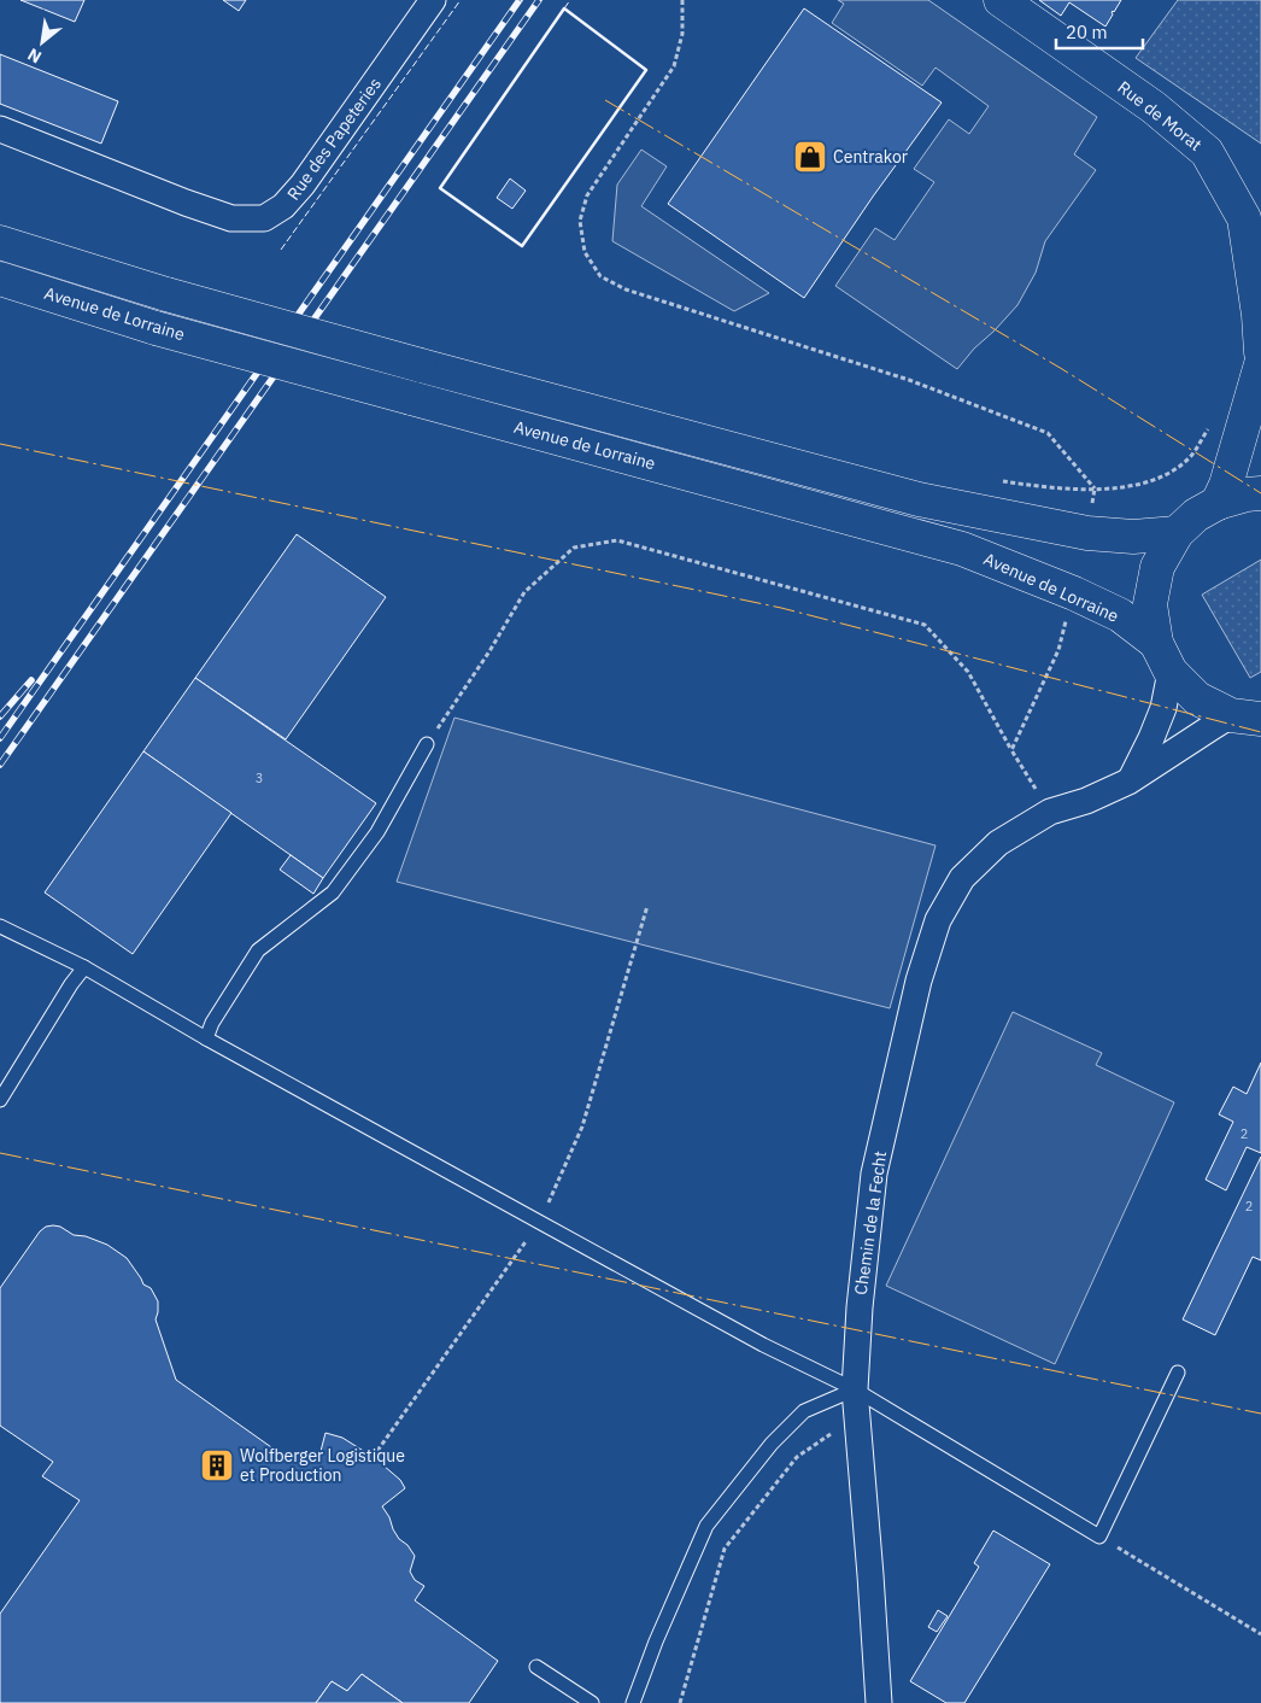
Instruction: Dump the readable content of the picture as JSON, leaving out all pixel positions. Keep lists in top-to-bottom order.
{
  "streets": {
    "main road": ["Rue de Morat", "Avenue de Lorraine"],
    "street": ["Rue des Papeteries", "Chemin de la Fecht"]
  },
  "places": {
    "shop": ["Centrakor"],
    "building": ["Wolfberger Logistique et Production"]
  },
  "house_numbers": ["3", "2", "2"],
  "scale_bar": "20 m",
  "north": "bottom left"
}
